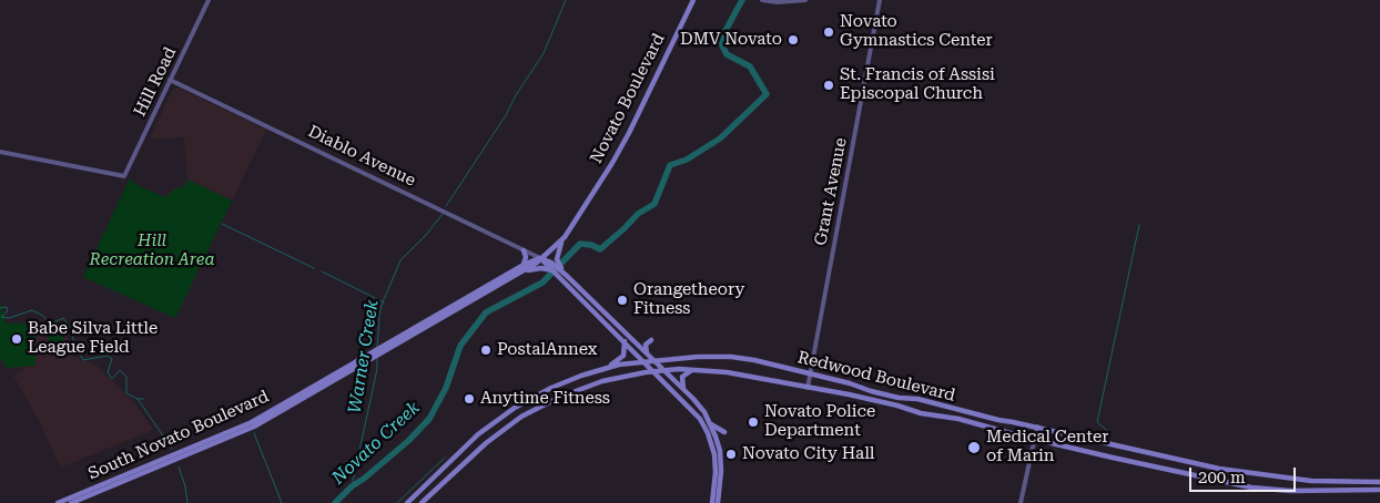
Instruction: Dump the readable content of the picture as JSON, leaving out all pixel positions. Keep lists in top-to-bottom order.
{
  "streets": {
    "main road": [
      "Novato Boulevard",
      "Diablo Avenue",
      "Redwood Boulevard",
      "South Novato Boulevard"
    ],
    "street": ["Hill Road", "Grant Avenue"]
  },
  "crossings": [
    ["Hill Road", "Diablo Avenue"],
    ["Novato Boulevard", "Diablo Avenue"],
    ["Novato Boulevard", "South Novato Boulevard"],
    ["Diablo Avenue", "Redwood Boulevard"],
    ["Diablo Avenue", "South Novato Boulevard"],
    ["Grant Avenue", "Redwood Boulevard"]
  ],
  "water": ["Warner Creek", "Novato Creek"],
  "parks": ["Hill Recreation Area"],
  "places": [
    "Novato Gymnastics Center",
    "DMV Novato",
    "St. Francis of Assisi Episcopal Church",
    "Orangetheory Fitness",
    "Babe Silva Little League Field",
    "PostalAnnex",
    "Anytime Fitness",
    "Novato Police Department",
    "Medical Center of Marin",
    "Novato City Hall"
  ],
  "scale_bar": "200 m"
}
